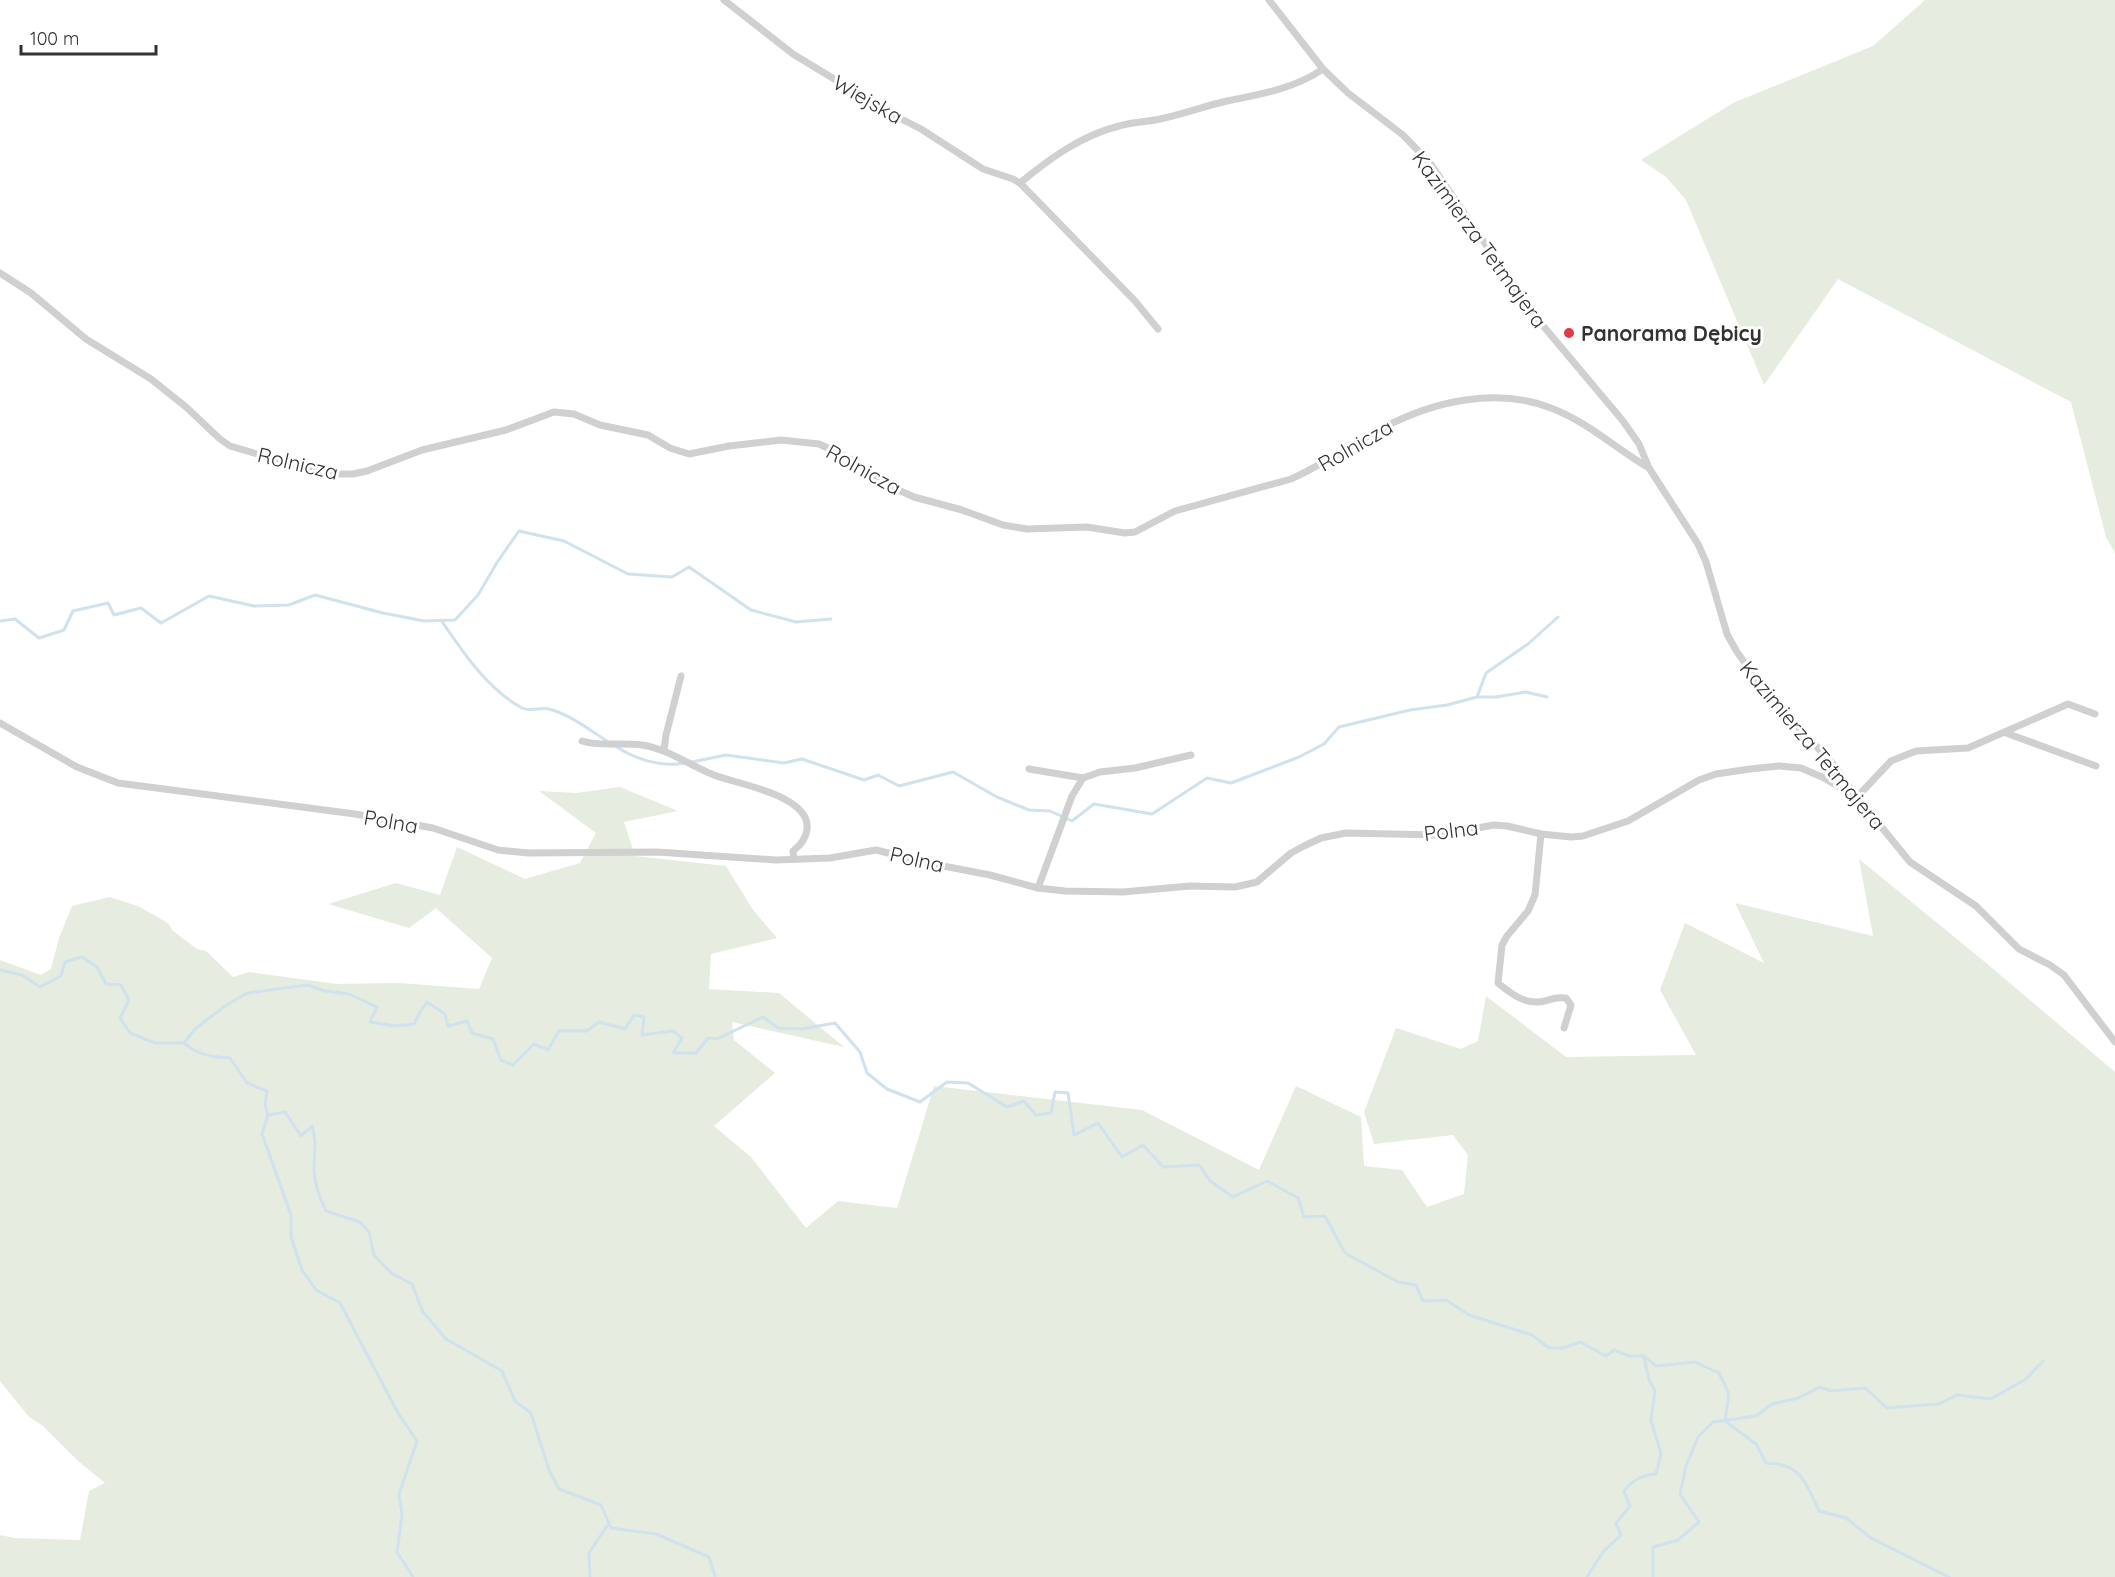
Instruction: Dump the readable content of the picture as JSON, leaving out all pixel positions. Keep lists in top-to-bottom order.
{
  "streets": {
    "street": [
      "Wiejska",
      "Kazimierza Tetmajera",
      "Rolnicza",
      "Polna"
    ]
  },
  "crossings": [
    ["Kazimierza Tetmajera", "Rolnicza"],
    ["Kazimierza Tetmajera", "Polna"]
  ],
  "places": ["Panorama Dębicy"],
  "scale_bar": "100 m"
}
